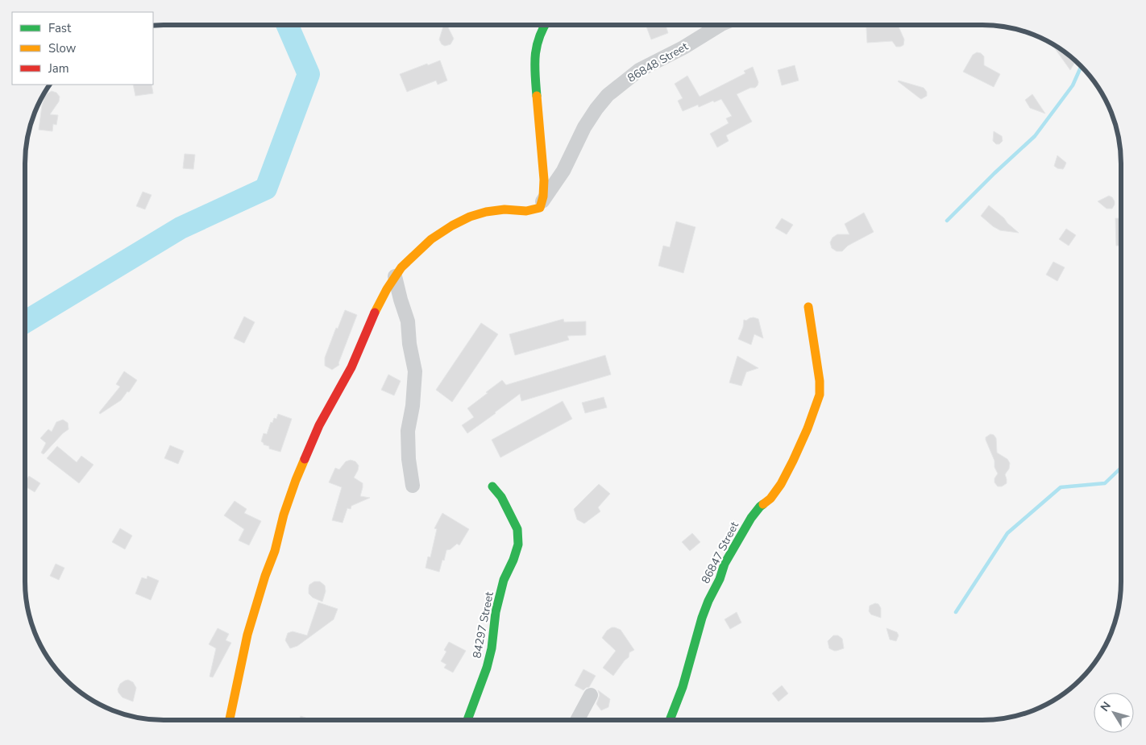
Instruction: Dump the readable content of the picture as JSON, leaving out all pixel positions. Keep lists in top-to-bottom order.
{
  "streets": {
    "street": ["86848 Street", "86847 Street", "84297 Street"]
  },
  "legend": ["Fast", "Slow", "Jam"],
  "north": "top left"
}
